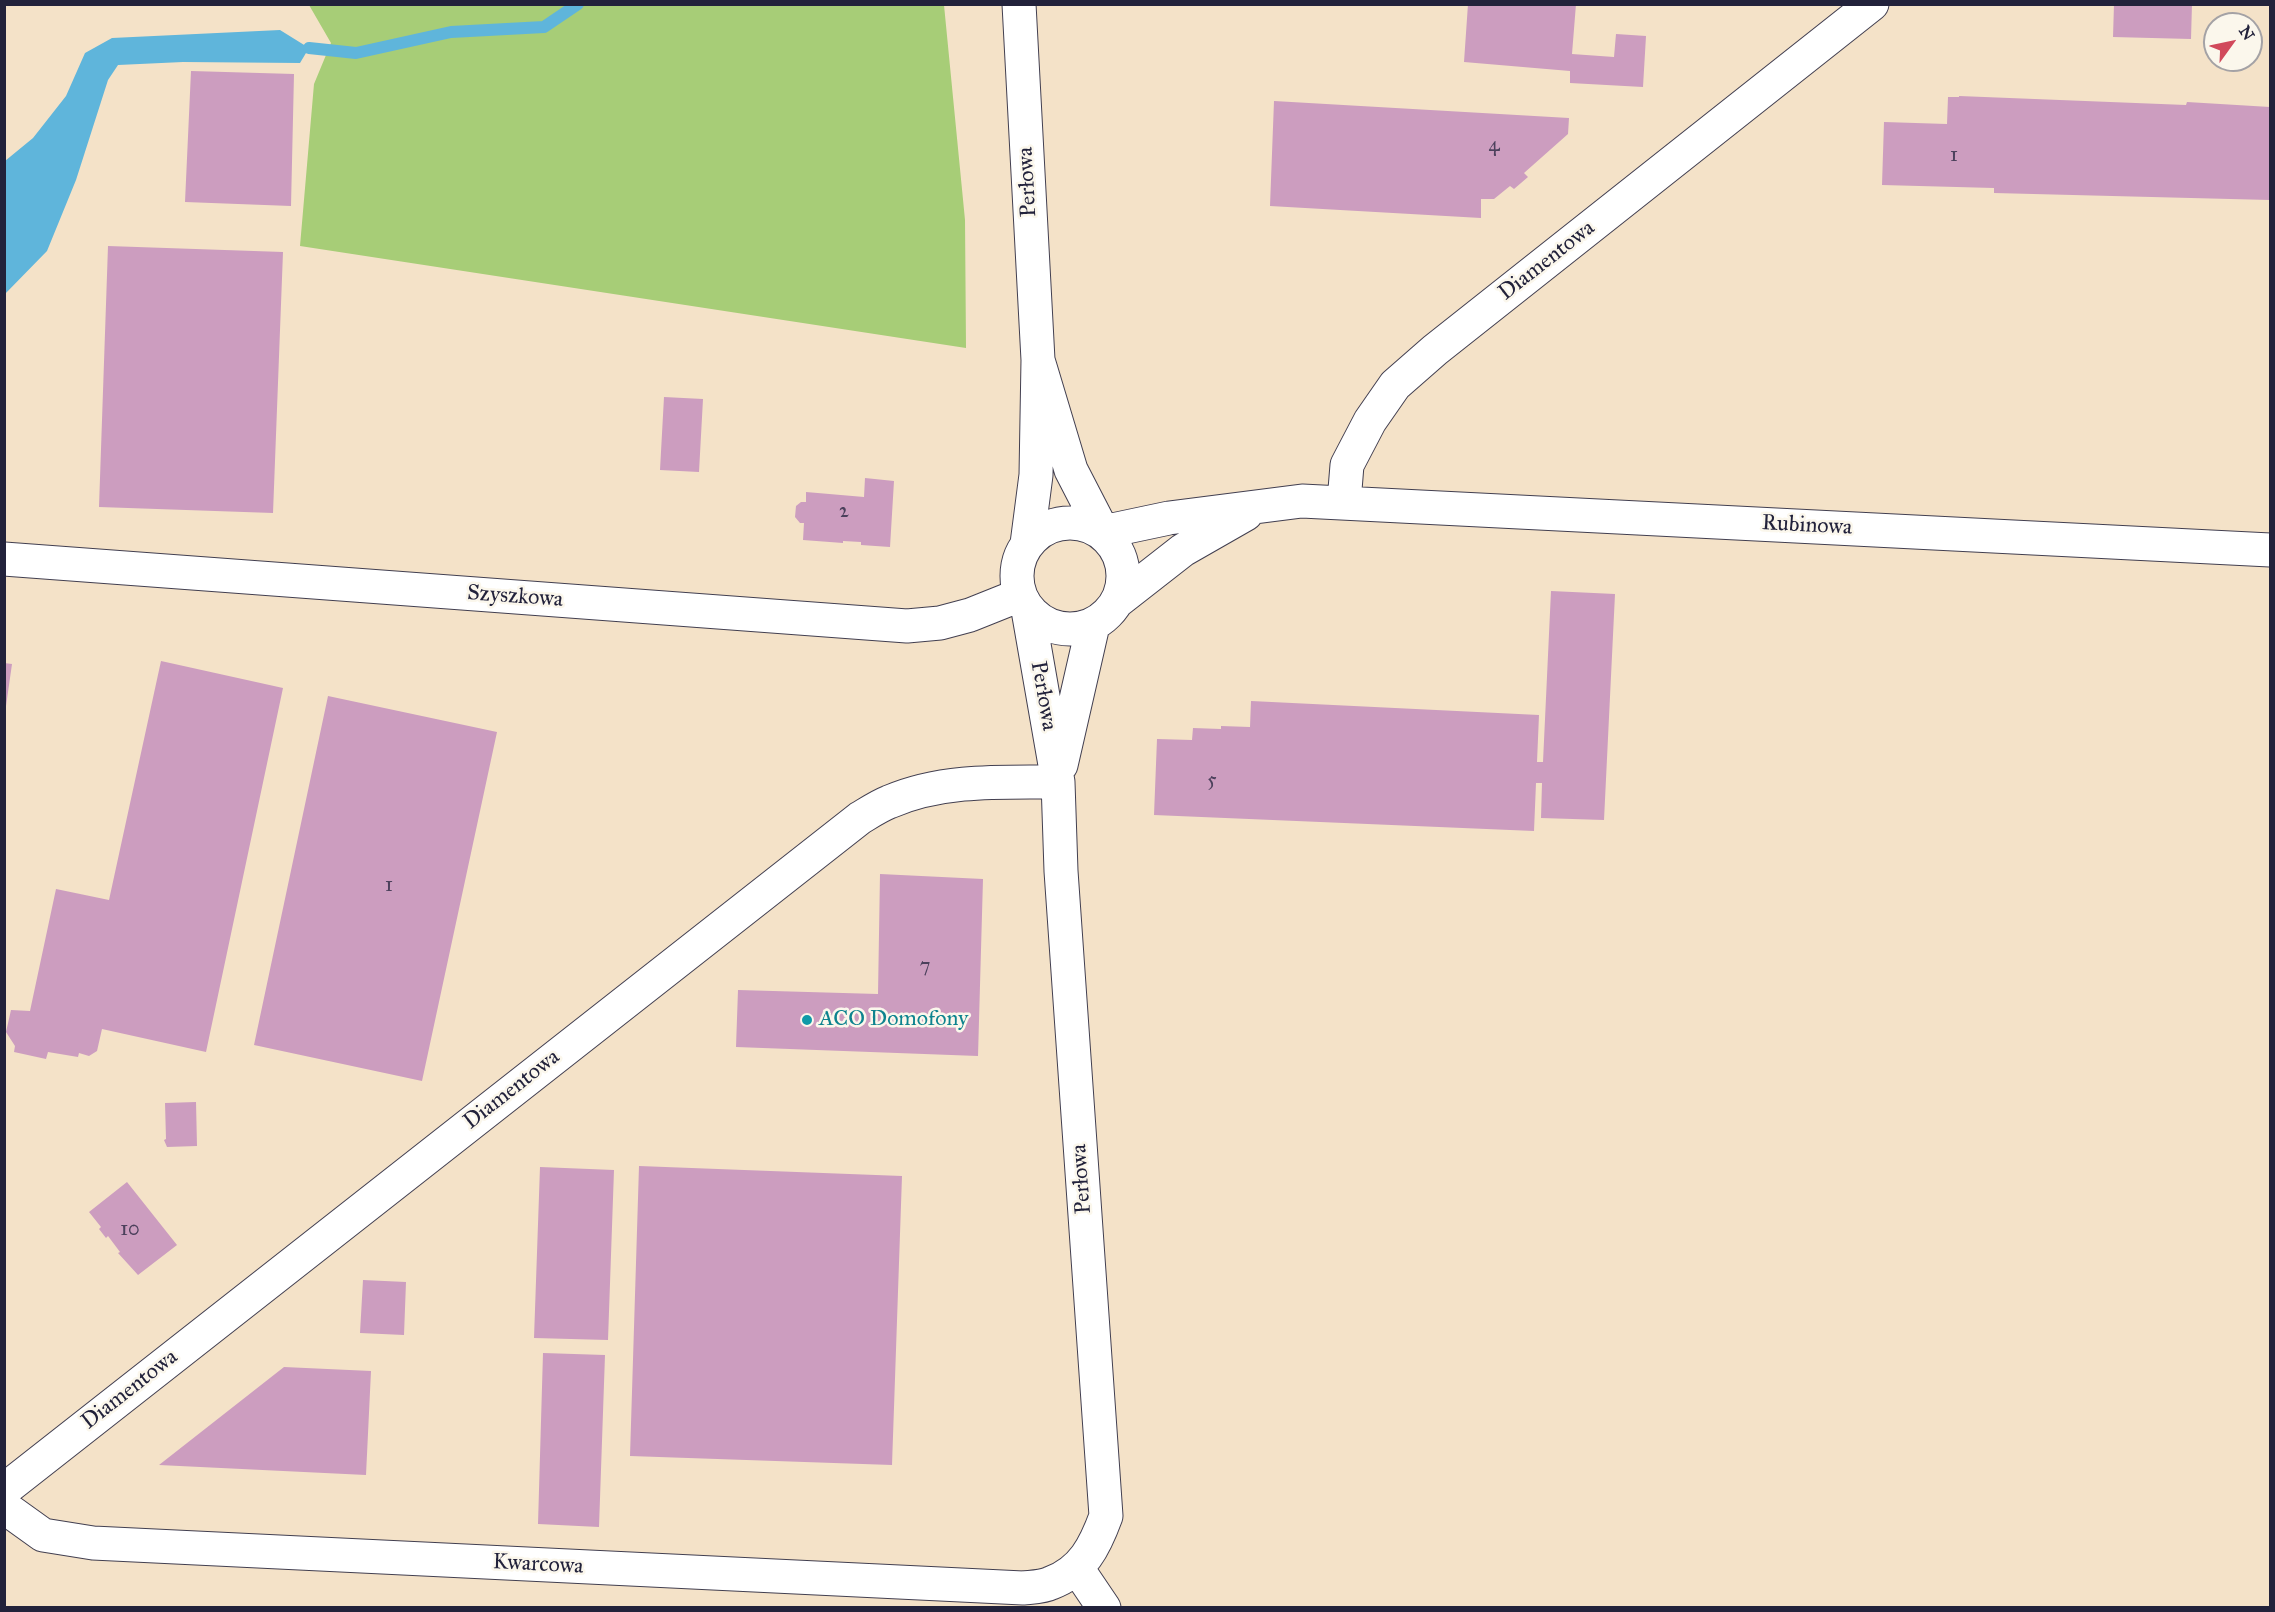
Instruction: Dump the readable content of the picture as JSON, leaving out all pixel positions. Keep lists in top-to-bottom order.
{
  "streets": {
    "street": [
      "Perłowa",
      "Diamentowa",
      "Rubinowa",
      "Szyszkowa",
      "Kwarcowa"
    ]
  },
  "crossings": [
    ["Perłowa", "Diamentowa"],
    ["Perłowa", "Szyszkowa"],
    ["Perłowa", "Kwarcowa"],
    ["Diamentowa", "Rubinowa"]
  ],
  "places": ["ACO Domofony"],
  "house_numbers": [
    "4",
    "1",
    "2",
    "5",
    "1",
    "7",
    "10"
  ],
  "north": "top right"
}
